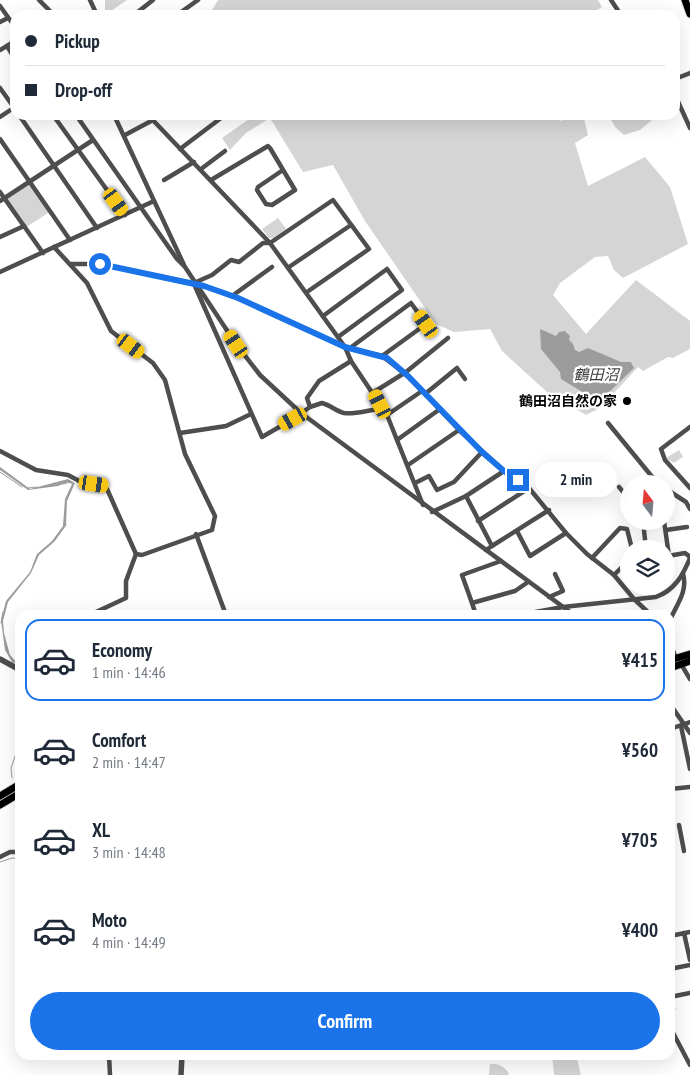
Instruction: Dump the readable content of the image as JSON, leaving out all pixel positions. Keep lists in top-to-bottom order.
{
  "water": ["鶴田沼"],
  "places": ["鶴田沼自然の家"],
  "north": "top",
  "page": {
    "banner": ["Pickup", "Drop-off"],
    "bubble": "2 min",
    "list": [
      {
        "name": "Economy",
        "note": "1 min · 14:46",
        "value": "¥415"
      },
      {
        "name": "Comfort",
        "note": "2 min · 14:47",
        "value": "¥560"
      },
      {
        "name": "XL",
        "note": "3 min · 14:48",
        "value": "¥705"
      },
      {
        "name": "Moto",
        "note": "4 min · 14:49",
        "value": "¥400"
      }
    ],
    "buttons": "Confirm"
  }
}
